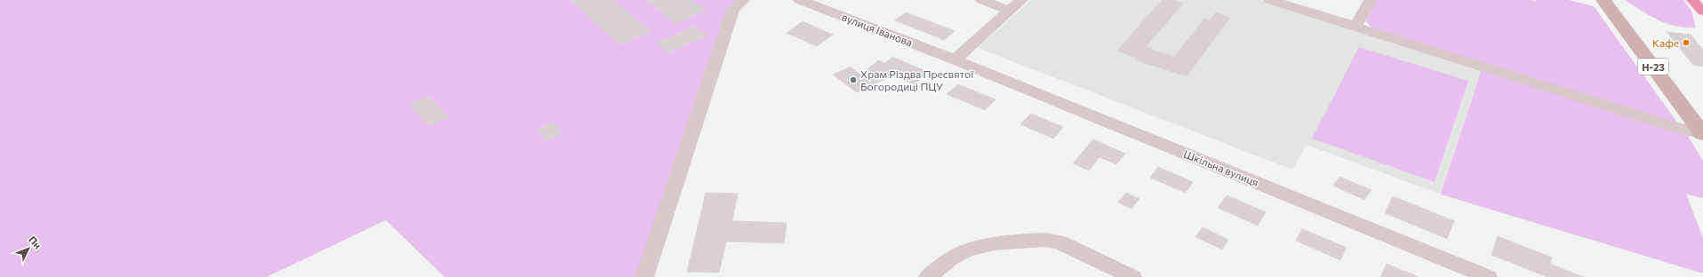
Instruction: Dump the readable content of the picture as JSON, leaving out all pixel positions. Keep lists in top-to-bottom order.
{
  "streets": {
    "main road": ["Н-23"],
    "street": ["вулиця Іванова", "Шкільна вулиця"]
  },
  "crossings": [
    ["вулиця Іванова", "Шкільна вулиця"]
  ],
  "places": ["Кафе", "Храм Різдва Пресвятої Богородиці ПЦУ"],
  "north": "top right"
}
